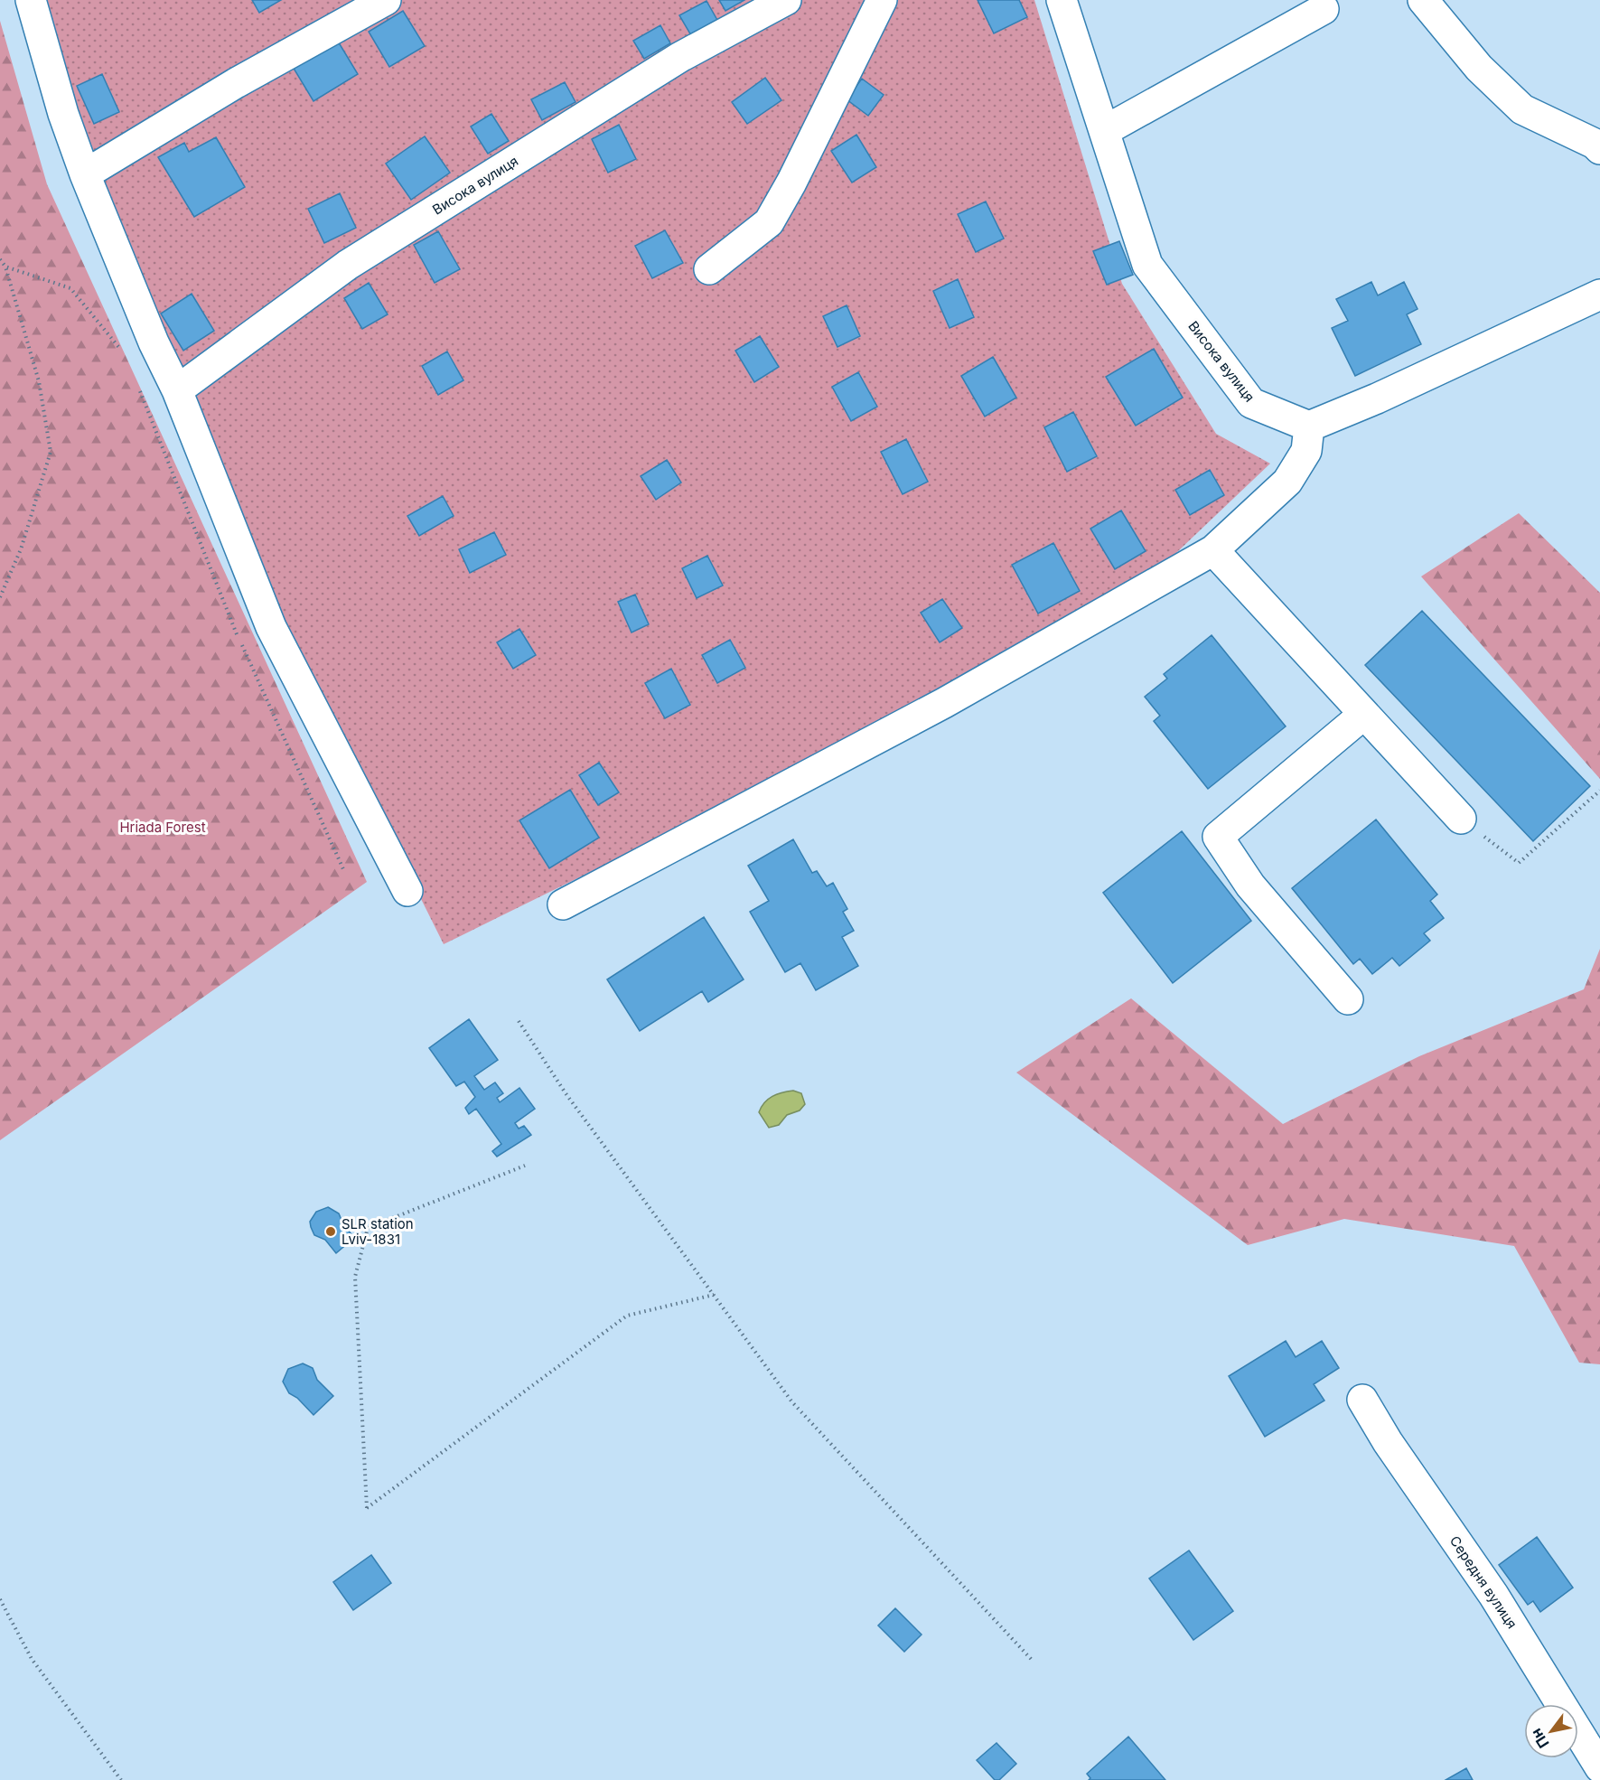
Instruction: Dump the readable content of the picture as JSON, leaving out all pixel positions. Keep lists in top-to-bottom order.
{
  "streets": {
    "street": ["Висока вулиця", "Середня вулиця"]
  },
  "parks": ["Hriada Forest"],
  "places": ["SLR station Lviv-1831"],
  "north": "bottom left"
}
